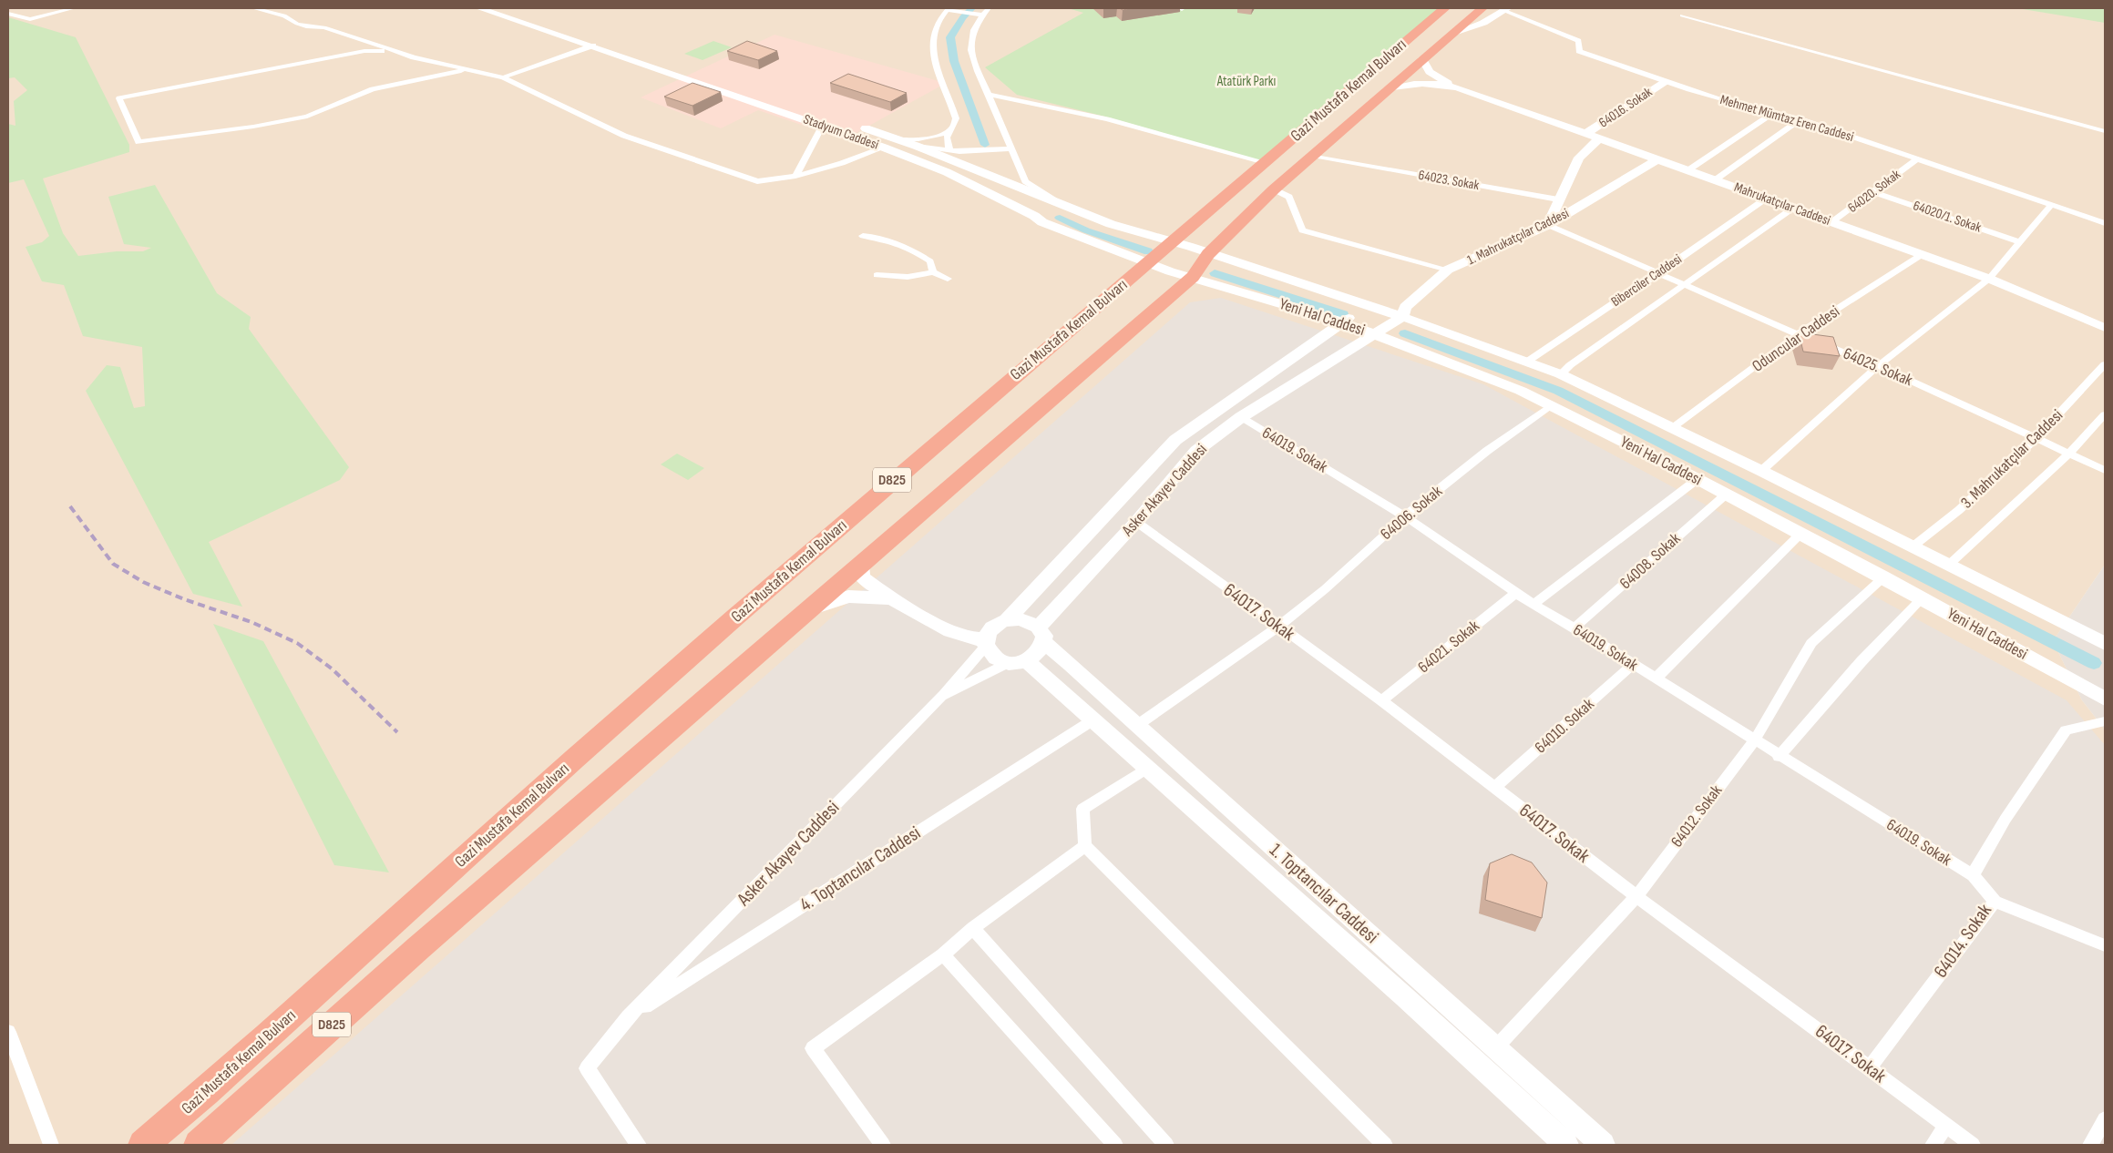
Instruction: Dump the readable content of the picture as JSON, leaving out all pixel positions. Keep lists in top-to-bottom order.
{
  "streets": {
    "highway": ["Gazi Mustafa Kemal Bulvarı", "D825"],
    "street": [
      "64016. Sokak",
      "Mehmet Mümtaz Eren Caddesi",
      "Stadyum Caddesi",
      "64023. Sokak",
      "64020. Sokak",
      "Mahrukatçılar Caddesi",
      "64020/1. Sokak",
      "1. Mahrukatçılar Caddesi",
      "Biberciler Caddesi",
      "Yeni Hal Caddesi",
      "Oduncular Caddesi",
      "64025. Sokak",
      "64019. Sokak",
      "3. Mahrukatçılar Caddesi",
      "Asker Akayev Caddesi",
      "64006. Sokak",
      "64008. Sokak",
      "64017. Sokak",
      "64021. Sokak",
      "64010. Sokak",
      "64012. Sokak",
      "4. Toptancılar Caddesi",
      "1. Toptancılar Caddesi",
      "64014. Sokak"
    ]
  },
  "crossings": [
    ["Gazi Mustafa Kemal Bulvarı", "Mehmet Mümtaz Eren Caddesi"],
    ["Gazi Mustafa Kemal Bulvarı", "Stadyum Caddesi"],
    ["Gazi Mustafa Kemal Bulvarı", "64023. Sokak"],
    ["Gazi Mustafa Kemal Bulvarı", "Mahrukatçılar Caddesi"],
    ["Gazi Mustafa Kemal Bulvarı", "Yeni Hal Caddesi"],
    ["64016. Sokak", "Mehmet Mümtaz Eren Caddesi"],
    ["64016. Sokak", "64023. Sokak"],
    ["64016. Sokak", "Mahrukatçılar Caddesi"],
    ["Mehmet Mümtaz Eren Caddesi", "64020. Sokak"],
    ["Stadyum Caddesi", "Yeni Hal Caddesi"],
    ["64020. Sokak", "Mahrukatçılar Caddesi"],
    ["64020. Sokak", "64020/1. Sokak"],
    ["Mahrukatçılar Caddesi", "1. Mahrukatçılar Caddesi"],
    ["Mahrukatçılar Caddesi", "Biberciler Caddesi"],
    ["Mahrukatçılar Caddesi", "Oduncular Caddesi"],
    ["1. Mahrukatçılar Caddesi", "Yeni Hal Caddesi"],
    ["1. Mahrukatçılar Caddesi", "64025. Sokak"],
    ["1. Mahrukatçılar Caddesi", "Asker Akayev Caddesi"],
    ["Biberciler Caddesi", "Yeni Hal Caddesi"],
    ["Biberciler Caddesi", "64025. Sokak"],
    ["Yeni Hal Caddesi", "Oduncular Caddesi"],
    ["Yeni Hal Caddesi", "3. Mahrukatçılar Caddesi"],
    ["Yeni Hal Caddesi", "Asker Akayev Caddesi"],
    ["Yeni Hal Caddesi", "64006. Sokak"],
    ["Yeni Hal Caddesi", "64008. Sokak"],
    ["Yeni Hal Caddesi", "64012. Sokak"],
    ["Oduncular Caddesi", "64025. Sokak"],
    ["64025. Sokak", "3. Mahrukatçılar Caddesi"],
    ["64019. Sokak", "Asker Akayev Caddesi"],
    ["64019. Sokak", "64006. Sokak"],
    ["64019. Sokak", "64008. Sokak"],
    ["64019. Sokak", "64021. Sokak"],
    ["64019. Sokak", "64010. Sokak"],
    ["64019. Sokak", "64012. Sokak"],
    ["64019. Sokak", "64014. Sokak"],
    ["Asker Akayev Caddesi", "64017. Sokak"],
    ["Asker Akayev Caddesi", "4. Toptancılar Caddesi"],
    ["Asker Akayev Caddesi", "1. Toptancılar Caddesi"],
    ["64006. Sokak", "64017. Sokak"],
    ["64006. Sokak", "1. Toptancılar Caddesi"],
    ["64017. Sokak", "64021. Sokak"],
    ["64017. Sokak", "64010. Sokak"],
    ["64017. Sokak", "64012. Sokak"],
    ["64017. Sokak", "64014. Sokak"],
    ["64012. Sokak", "1. Toptancılar Caddesi"],
    ["4. Toptancılar Caddesi", "1. Toptancılar Caddesi"]
  ],
  "parks": ["Atatürk Parkı"]
}
